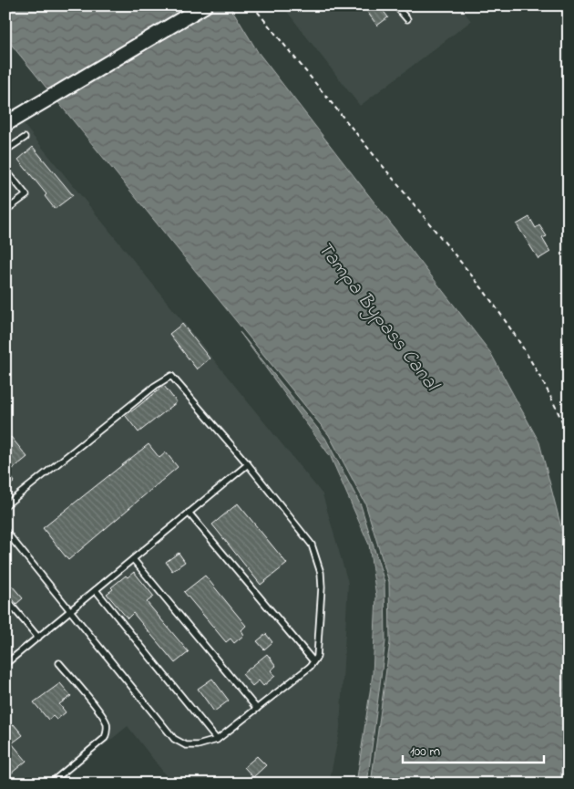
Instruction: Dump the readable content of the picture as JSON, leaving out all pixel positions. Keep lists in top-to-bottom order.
{
  "water": ["Tampa Bypass Canal"],
  "scale_bar": "100 m"
}
